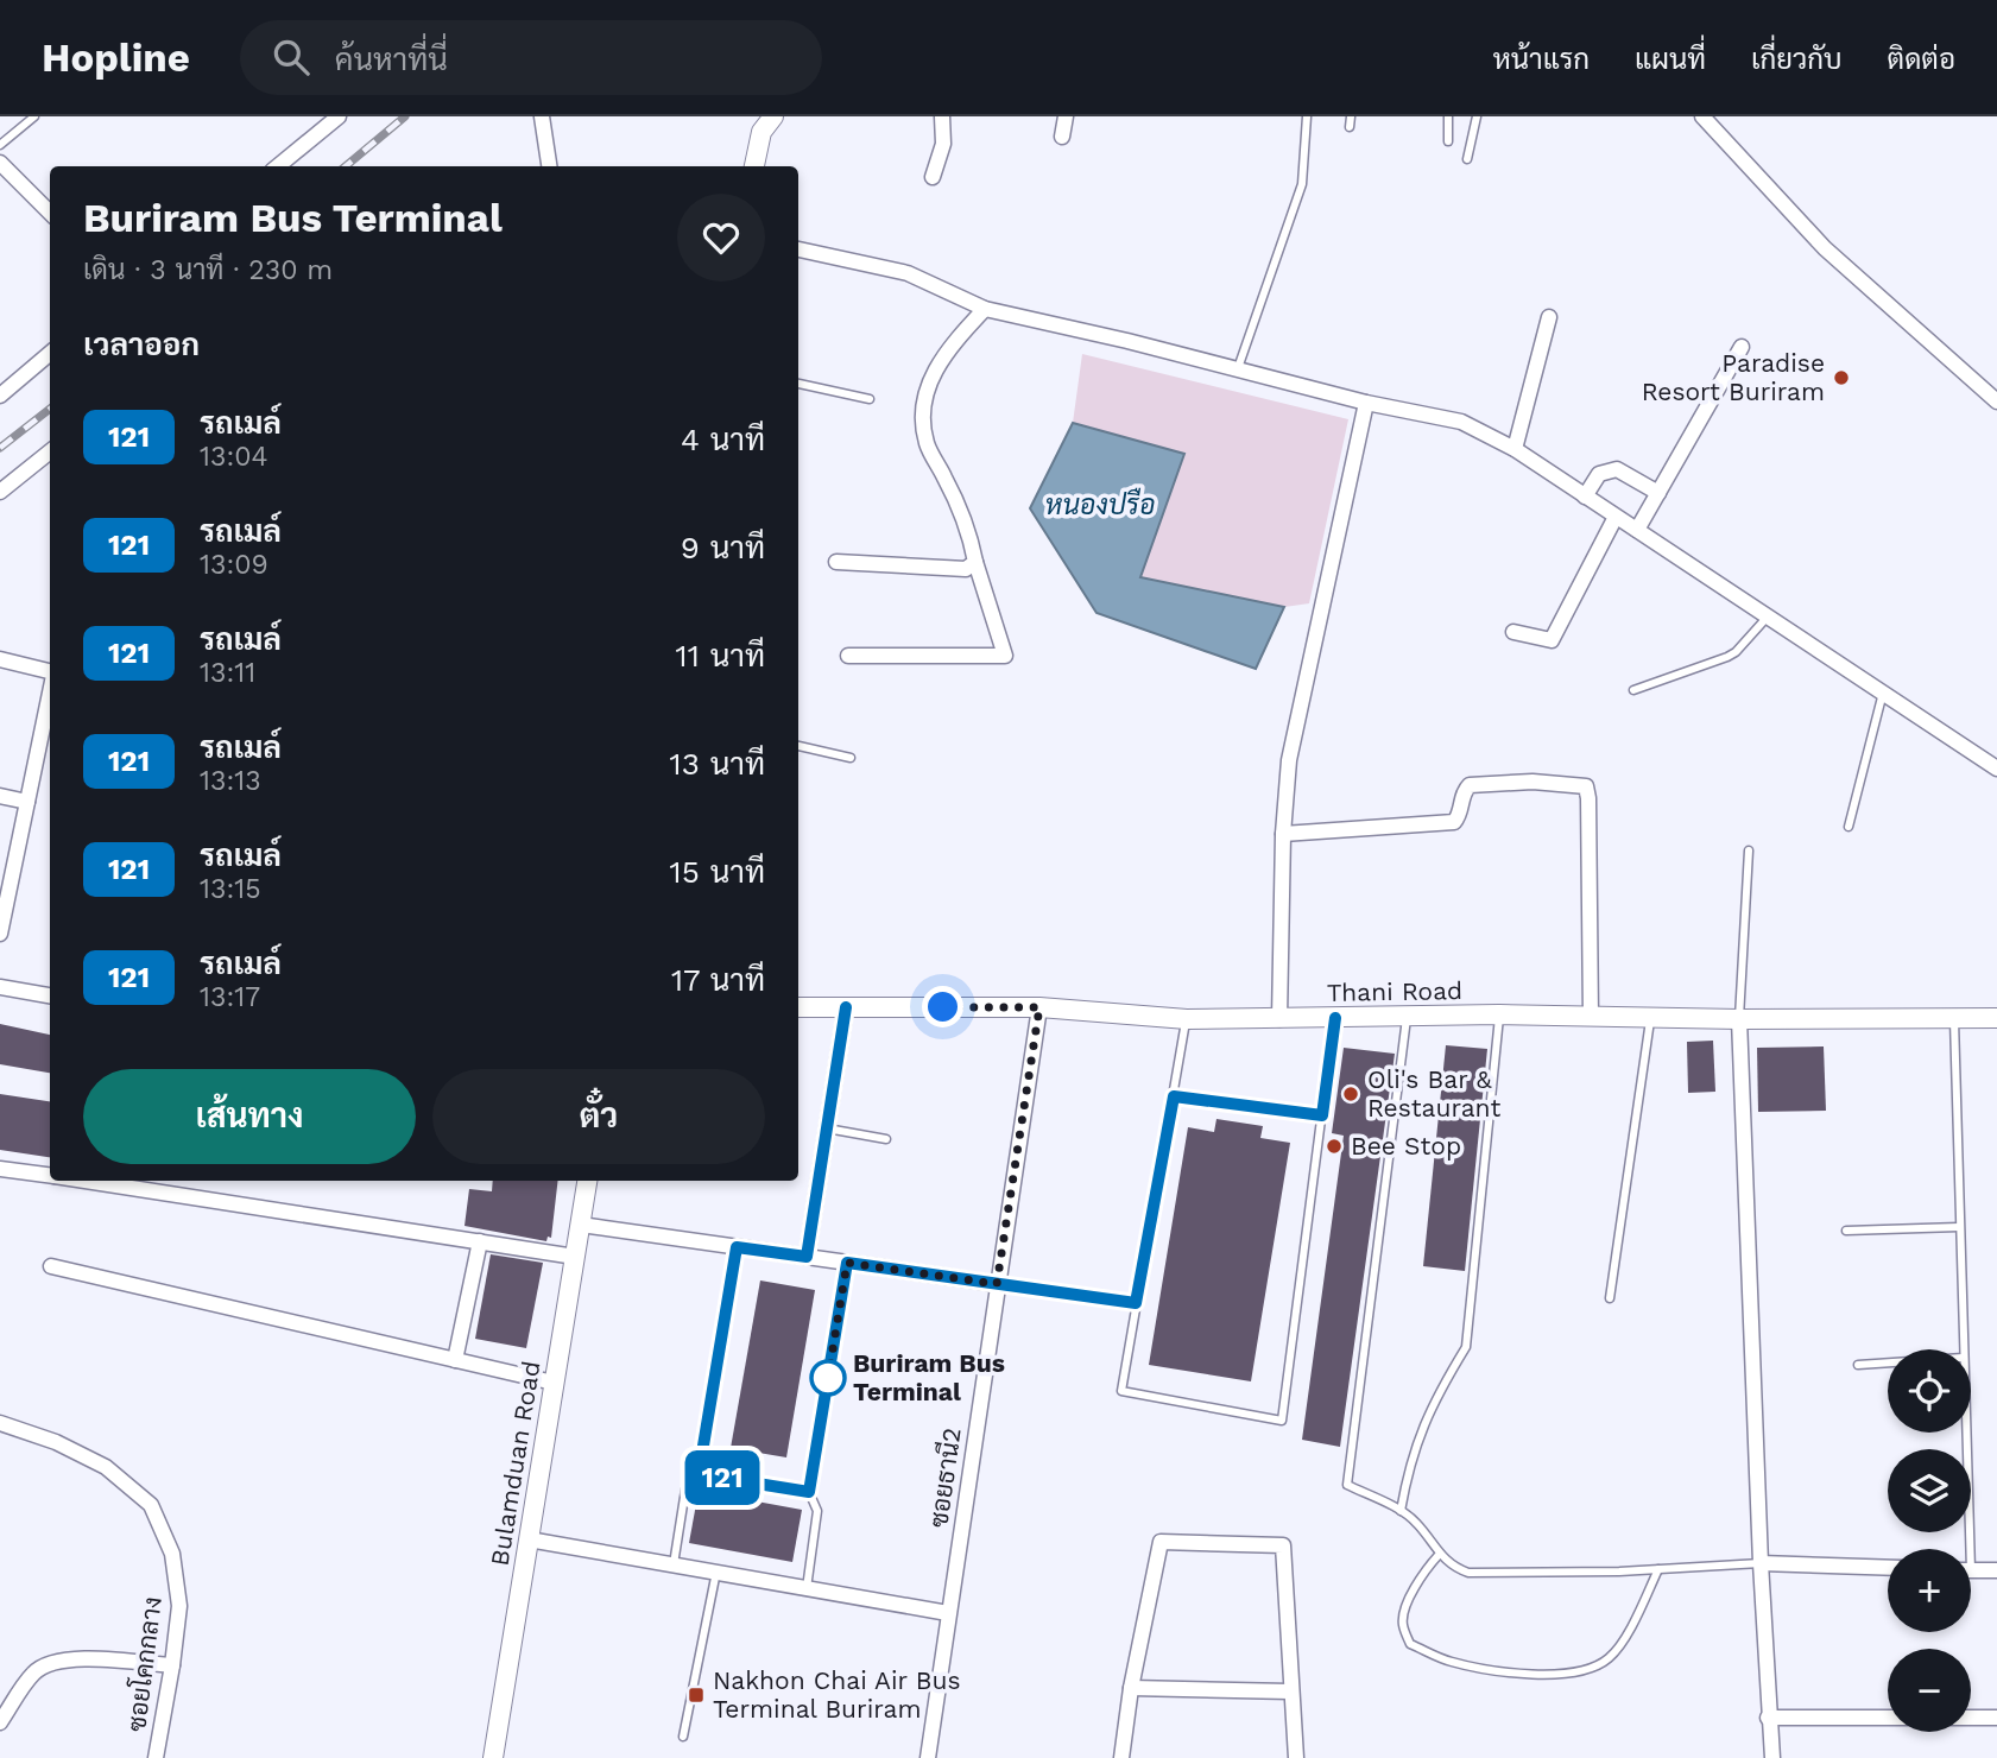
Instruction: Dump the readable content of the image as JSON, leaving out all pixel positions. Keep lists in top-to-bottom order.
{
  "streets": {
    "street": [
      "Thani Road",
      "Bulamduan Road",
      "ซอยธานี2",
      "ซอยโคกกลาง"
    ]
  },
  "crossings": [
    ["Thani Road", "ซอยธานี2"]
  ],
  "water": ["หนองปรือ"],
  "places": {
    "other": [
      "Paradise Resort Buriram",
      "Oli's Bar & Restaurant",
      "Bee Stop",
      "Buriram Bus Terminal"
    ],
    "transit": ["Nakhon Chai Air Bus Terminal Buriram"]
  },
  "lines": ["bus line 121"],
  "page": {
    "header": "Hopline",
    "search": "ค้นหาที่นี่",
    "nav": [
      "หน้าแรก",
      "แผนที่",
      "เกี่ยวกับ",
      "ติดต่อ"
    ],
    "on_map": "121",
    "heading": [
      ["Buriram Bus Terminal", "เดิน · 3 นาที · 230 m"],
      "เวลาออก"
    ],
    "list": [
      {
        "mark": "121",
        "name": "รถเมล์",
        "note": "13:04",
        "value": "4 นาที"
      },
      {
        "mark": "121",
        "name": "รถเมล์",
        "note": "13:09",
        "value": "9 นาที"
      },
      {
        "mark": "121",
        "name": "รถเมล์",
        "note": "13:11",
        "value": "11 นาที"
      },
      {
        "mark": "121",
        "name": "รถเมล์",
        "note": "13:13",
        "value": "13 นาที"
      },
      {
        "mark": "121",
        "name": "รถเมล์",
        "note": "13:15",
        "value": "15 นาที"
      },
      {
        "mark": "121",
        "name": "รถเมล์",
        "note": "13:17",
        "value": "17 นาที"
      }
    ],
    "buttons": ["เส้นทาง", "ตั๋ว"],
    "map_buttons": ["+", "−"]
  }
}
